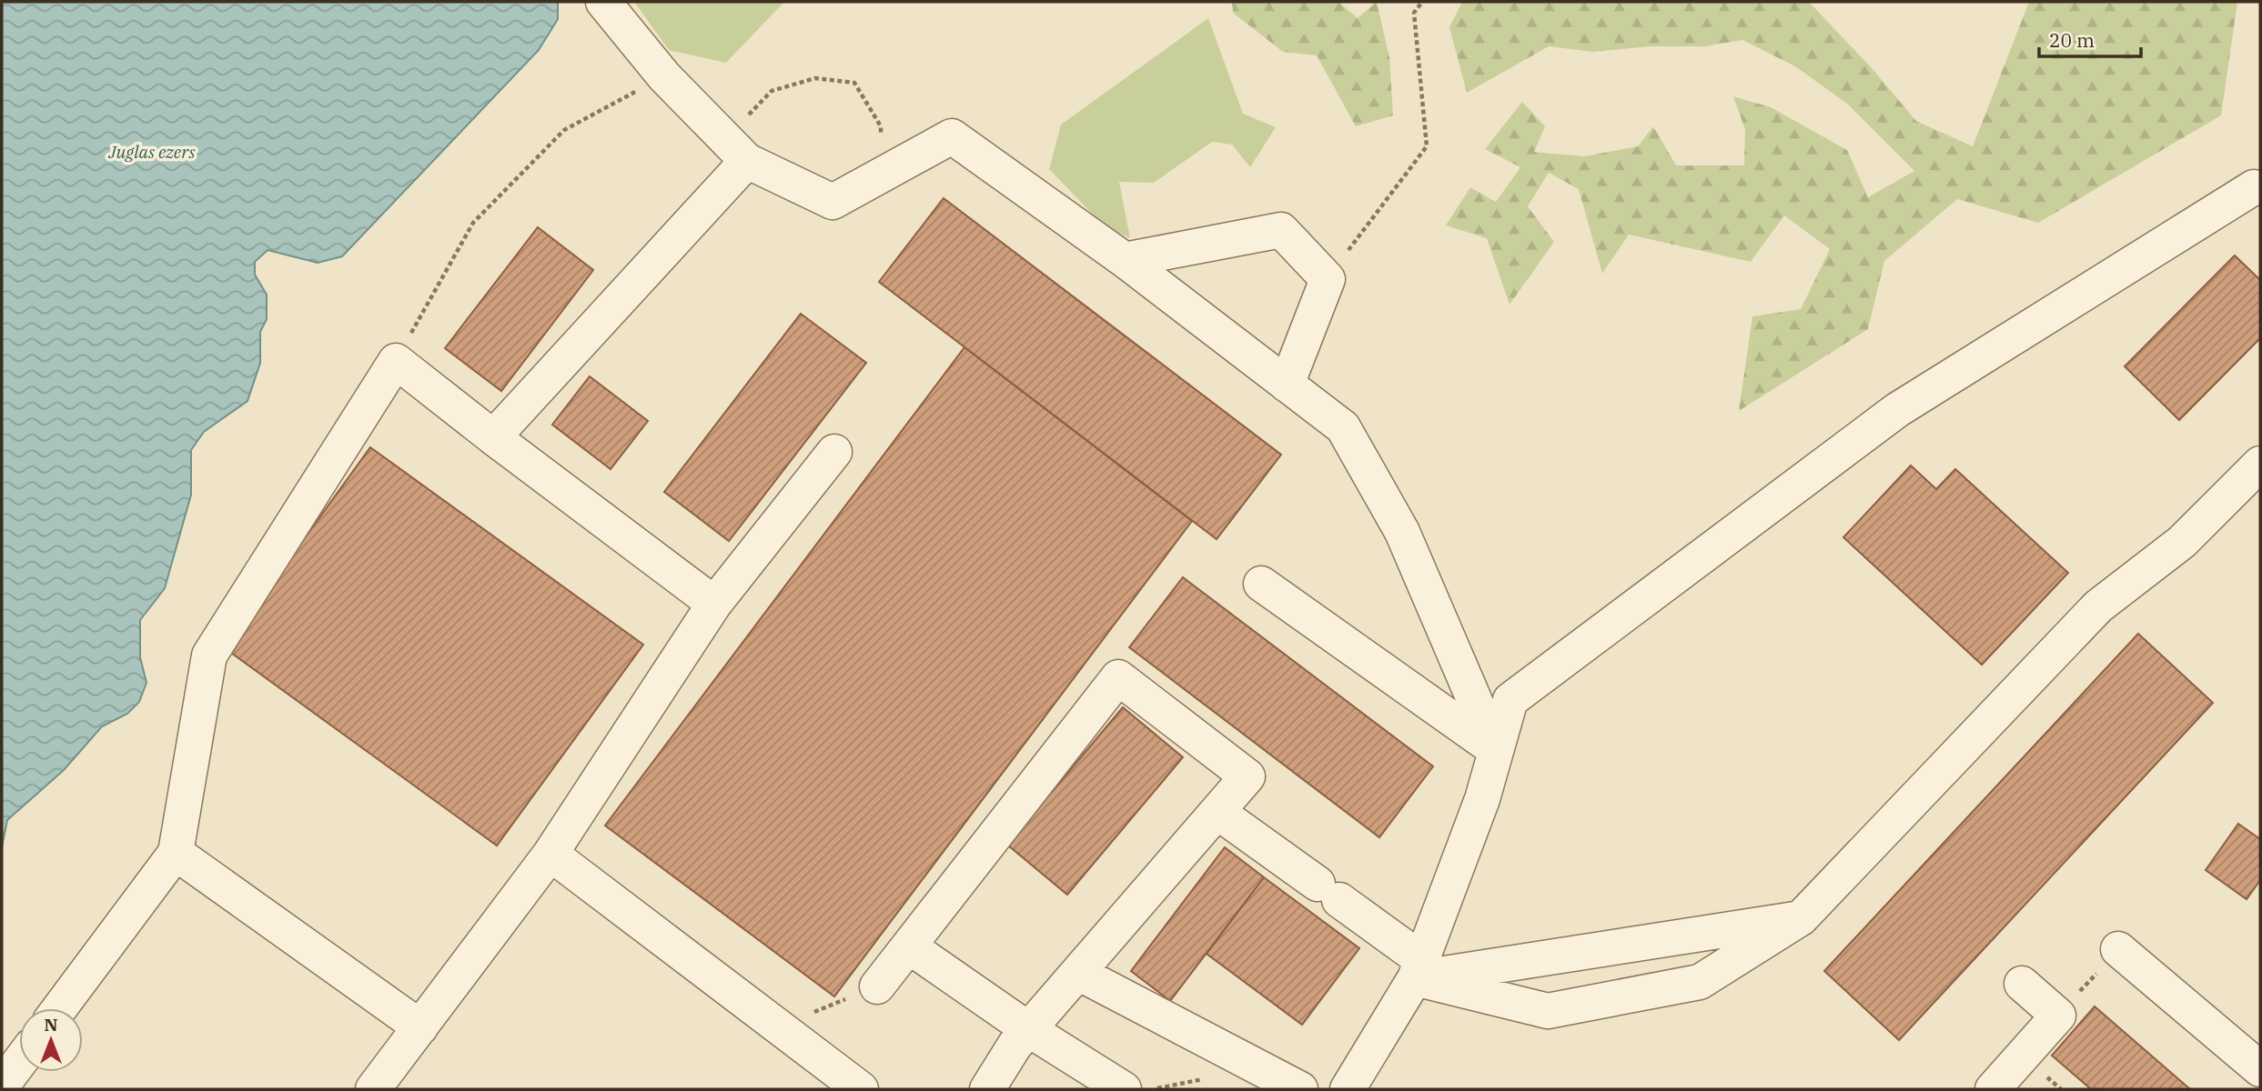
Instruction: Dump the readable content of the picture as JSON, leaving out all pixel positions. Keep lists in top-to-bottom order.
{
  "water": ["Juglas ezers"],
  "scale_bar": "20 m",
  "north": "top"
}
